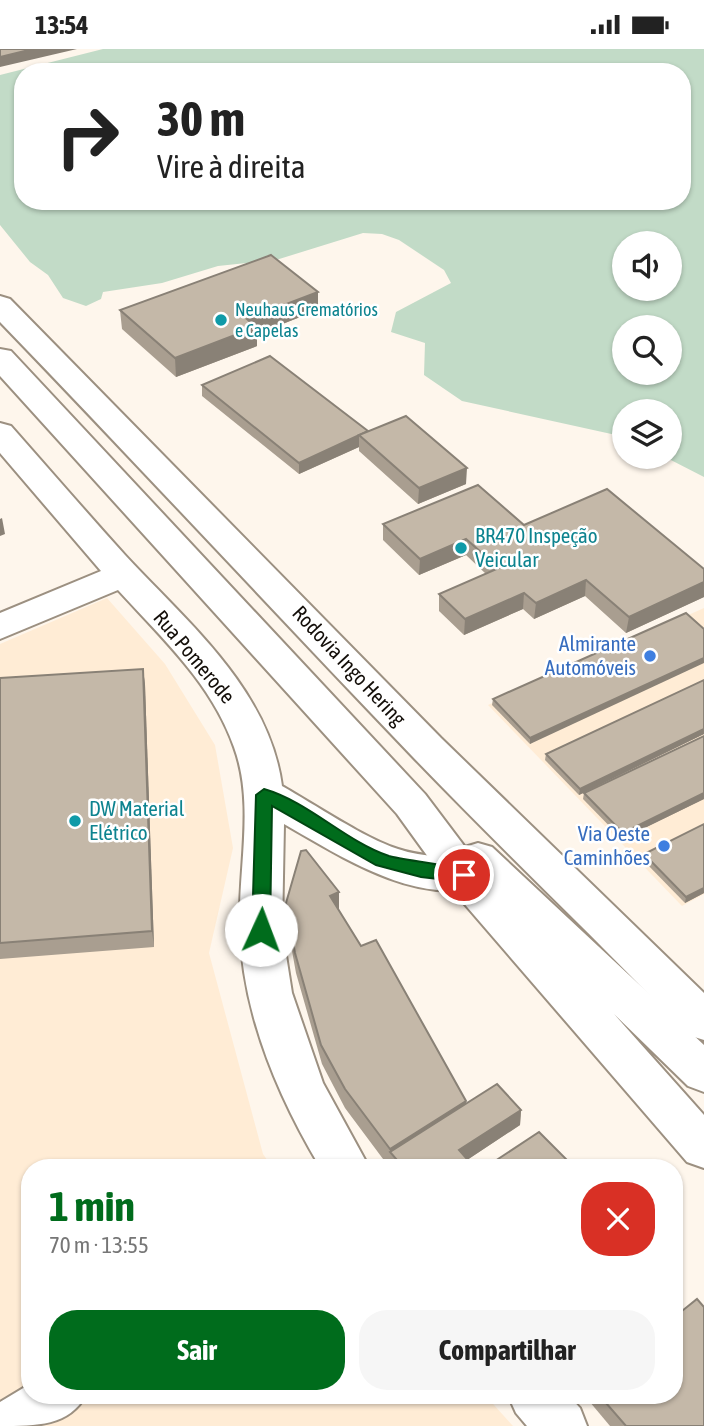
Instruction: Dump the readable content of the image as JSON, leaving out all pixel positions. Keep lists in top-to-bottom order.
{
  "streets": {
    "main road": ["Rua Pomerode", "Rodovia Ingo Hering"]
  },
  "places": [
    "Neuhaus Crematórios e Capelas",
    "BR470 Inspeção Veicular",
    "Almirante Automóveis",
    "DW Material Elétrico",
    "Via Oeste Caminhões"
  ],
  "page": {
    "status": "13:54",
    "turn": ["30 m", "Vire à direita"],
    "heading": ["1 min", "70 m · 13:55"],
    "buttons": ["Sair", "Compartilhar"]
  }
}
